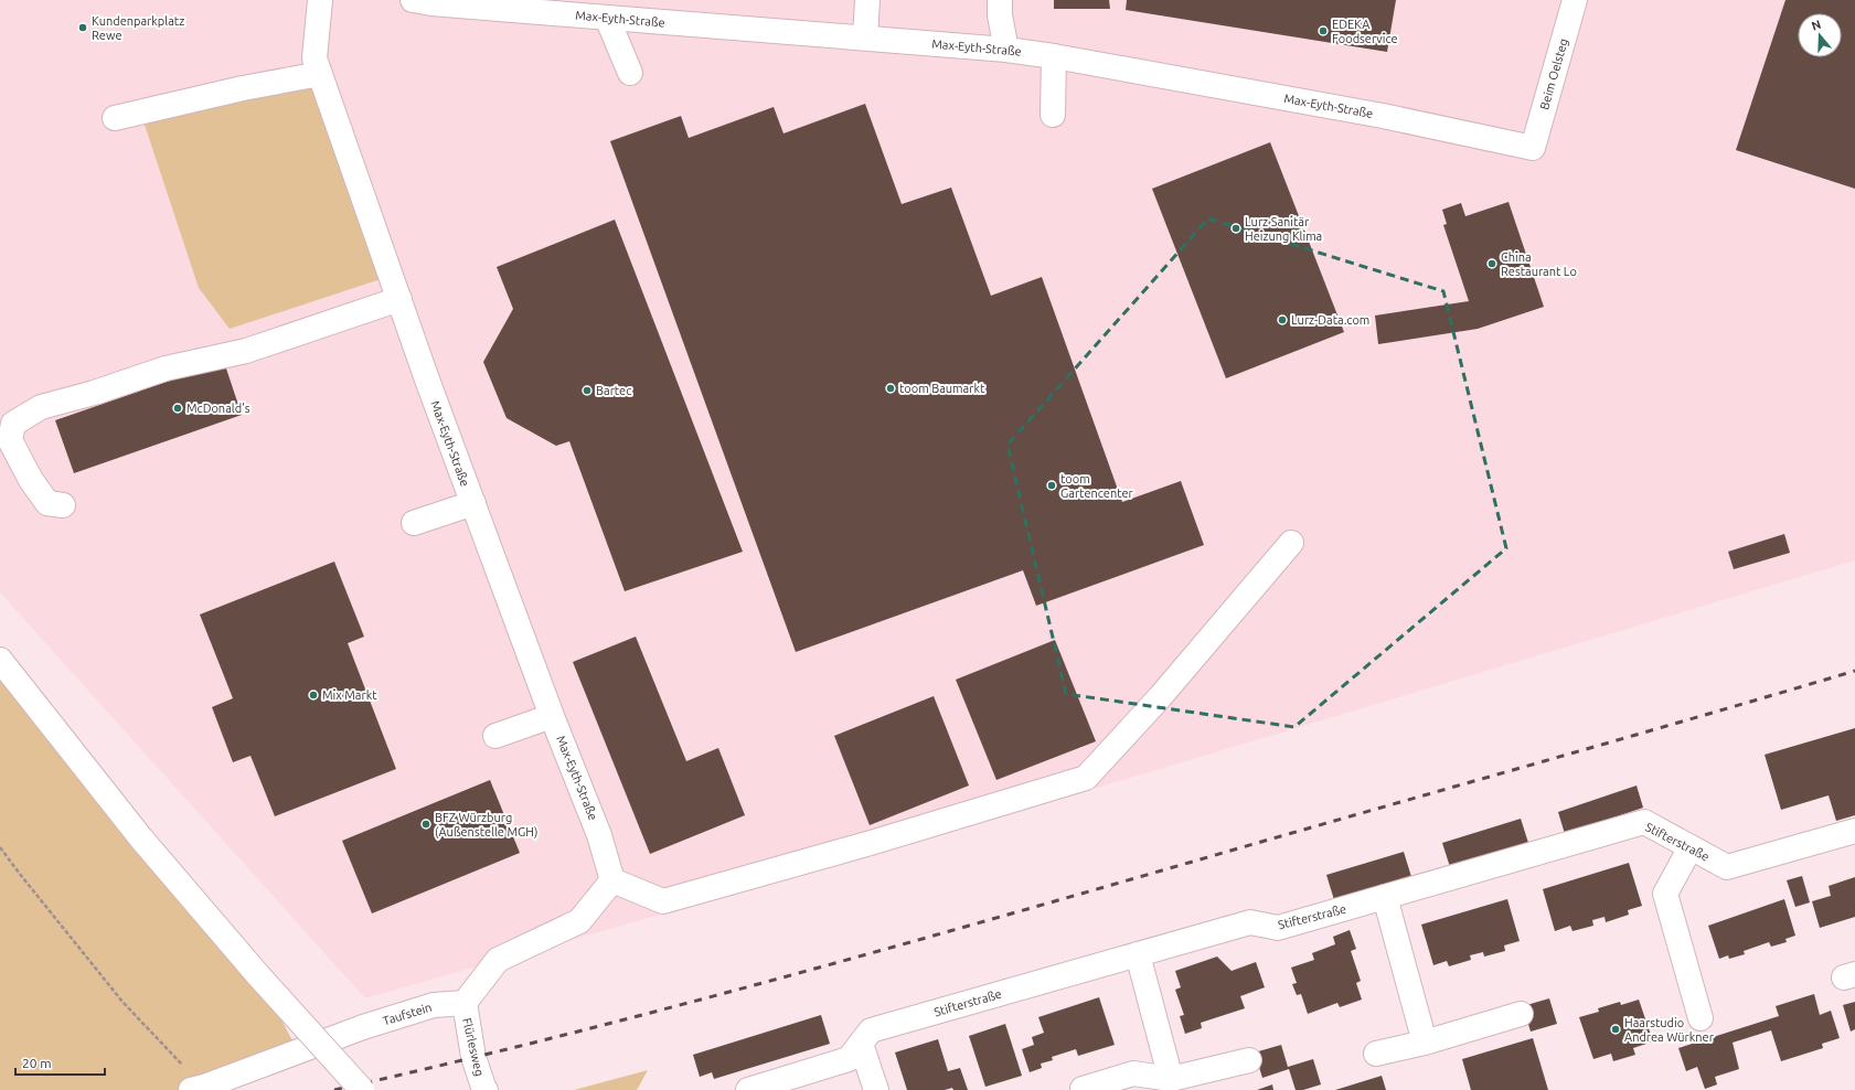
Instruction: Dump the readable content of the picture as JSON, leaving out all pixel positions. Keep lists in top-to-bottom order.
{
  "streets": {
    "street": [
      "Max-Eyth-Straße",
      "Beim Oelsteg",
      "Stifterstraße",
      "Taufstein",
      "Flürlesweg"
    ]
  },
  "crossings": [
    ["Max-Eyth-Straße", "Beim Oelsteg"],
    ["Taufstein", "Flürlesweg"]
  ],
  "places": [
    "Kundenparkplatz Rewe",
    "EDEKA Foodservice",
    "Lurz Sanitär Heizung Klima",
    "China Restaurant Lo",
    "Lurz-Data.com",
    "toom Baumarkt",
    "Bartec",
    "McDonald's",
    "toom Gartencenter",
    "Mix Markt",
    "BFZ Würzburg (Außenstelle MGH)",
    "Haarstudio Andrea Würkner"
  ],
  "scale_bar": "20 m",
  "north": "top"
}
